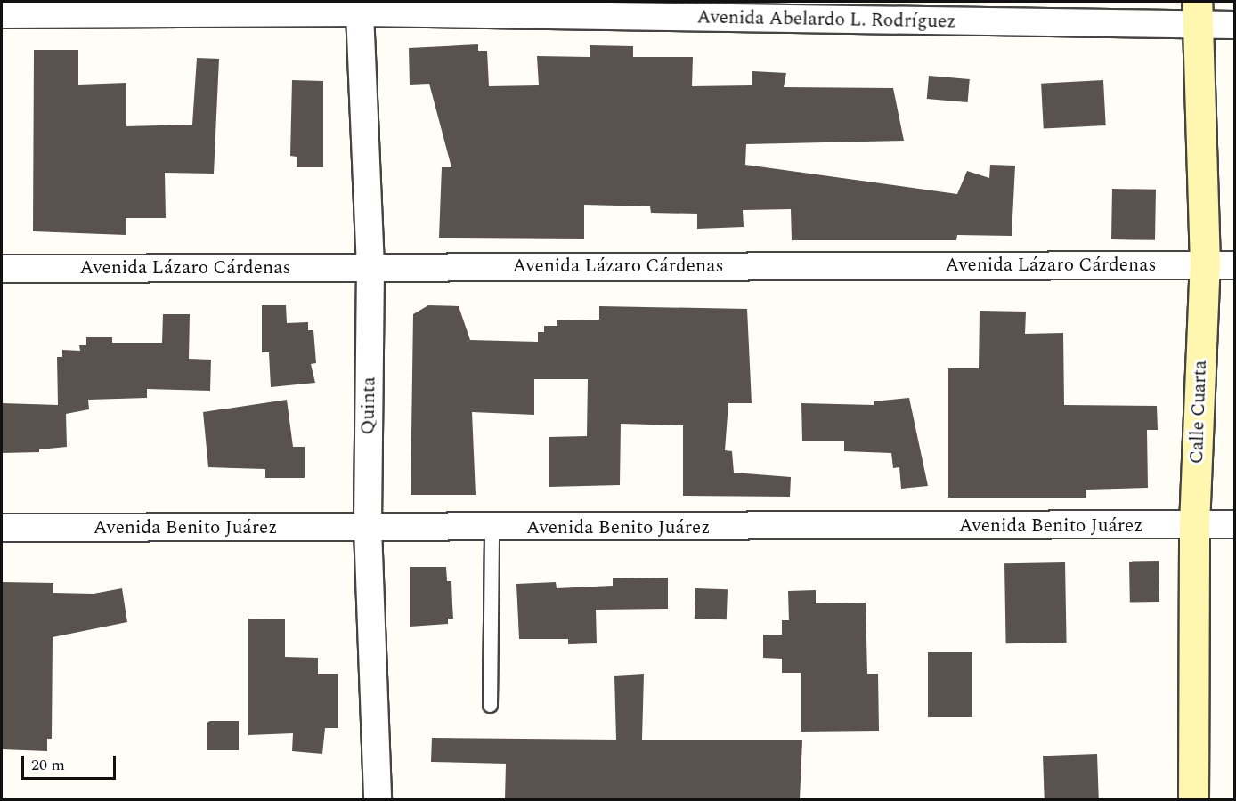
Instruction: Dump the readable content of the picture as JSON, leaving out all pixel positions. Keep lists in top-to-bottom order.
{
  "streets": {
    "street": [
      "Avenida Abelardo L. Rodríguez",
      "Avenida Lázaro Cárdenas",
      "Quinta",
      "Calle Cuarta",
      "Avenida Benito Juárez"
    ]
  },
  "crossings": [
    ["Avenida Abelardo L. Rodríguez", "Quinta"],
    ["Avenida Abelardo L. Rodríguez", "Calle Cuarta"],
    ["Avenida Lázaro Cárdenas", "Quinta"],
    ["Avenida Lázaro Cárdenas", "Calle Cuarta"],
    ["Quinta", "Avenida Benito Juárez"],
    ["Calle Cuarta", "Avenida Benito Juárez"]
  ],
  "scale_bar": "20 m"
}
